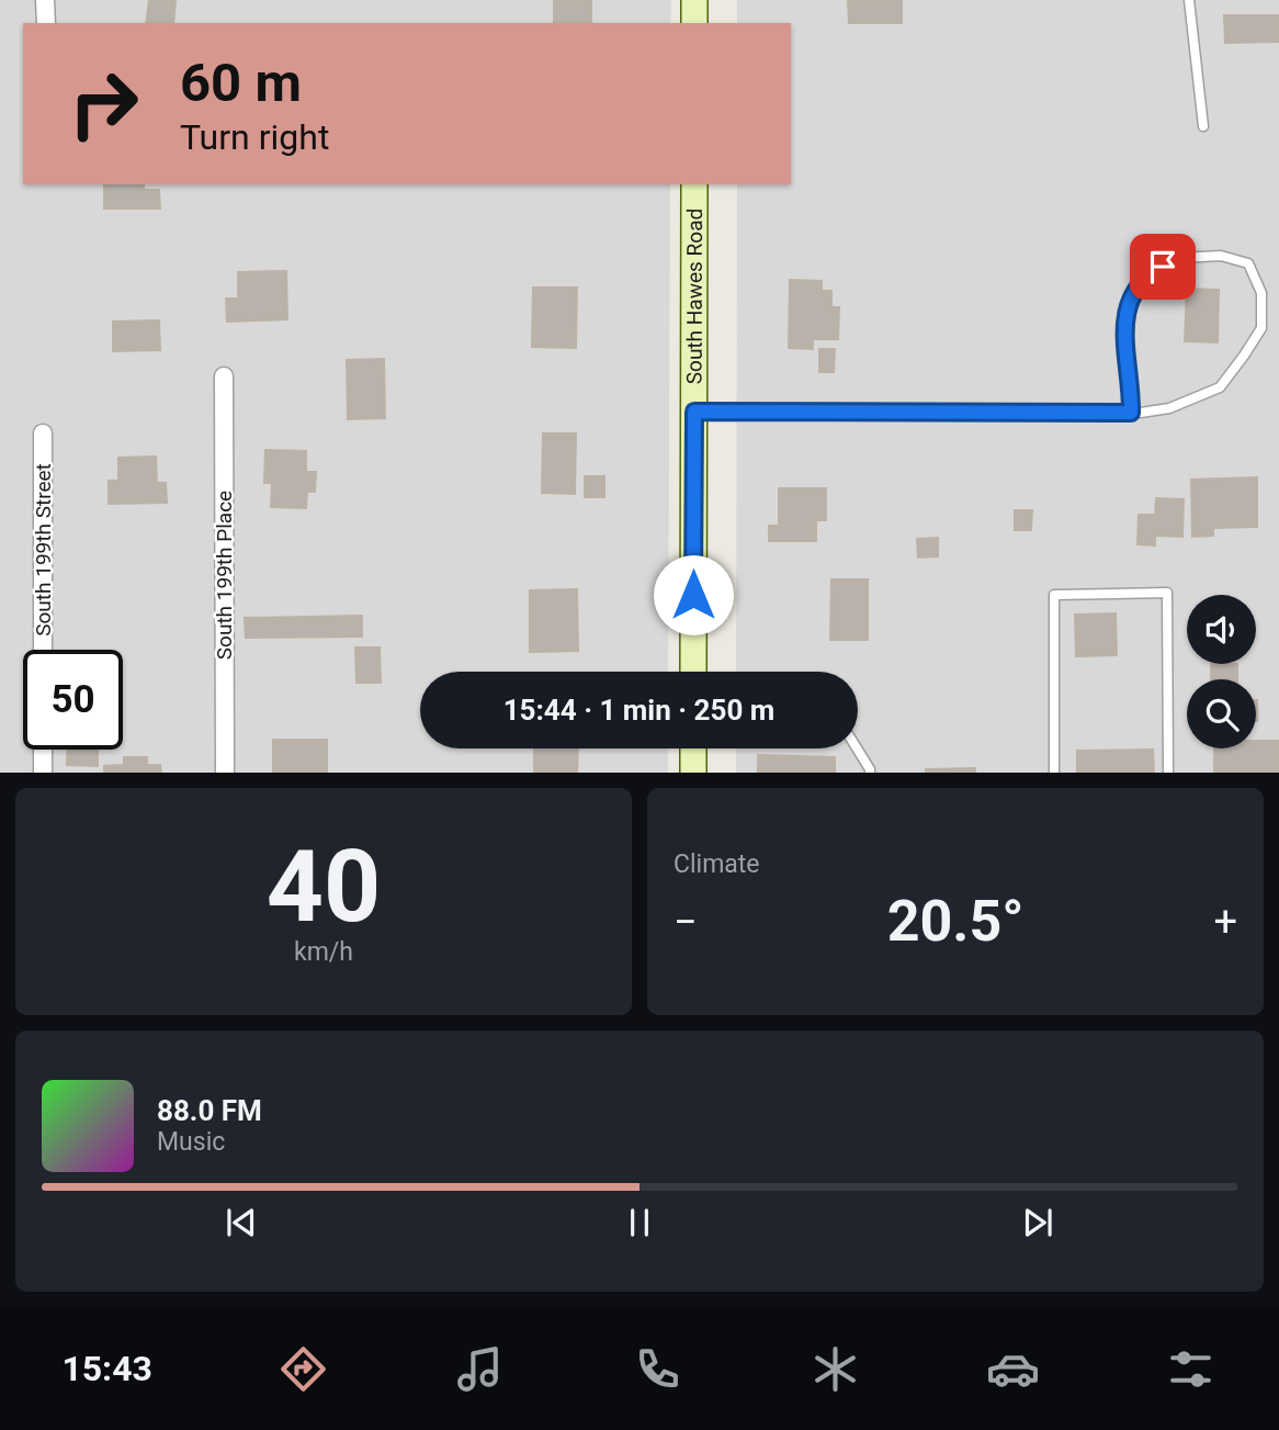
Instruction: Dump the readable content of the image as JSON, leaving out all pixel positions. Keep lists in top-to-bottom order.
{
  "streets": {
    "main road": ["South Hawes Road"],
    "street": ["South 199th Street", "South 199th Place"]
  },
  "page": {
    "turn": ["60 m", "Turn right"],
    "limit": "50",
    "trip": "15:44 · 1 min · 250 m",
    "tile": [
      ["40", "km/h"],
      "Climate"
    ],
    "heat": ["−", "20.5°", "+"],
    "song": ["88.0 FM", "Music"],
    "tabs": "15:43"
  }
}
